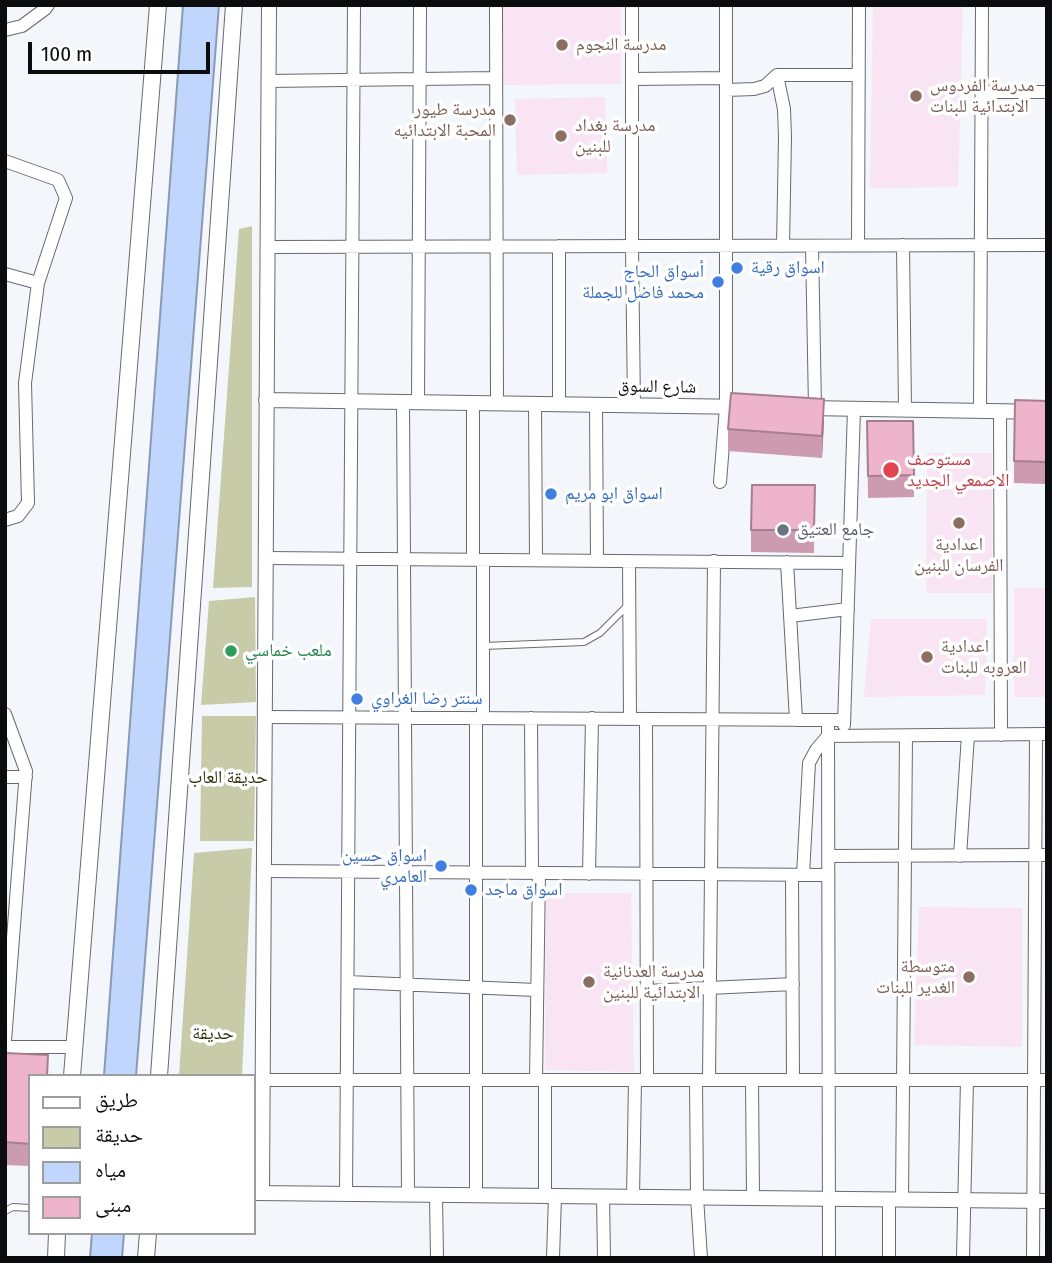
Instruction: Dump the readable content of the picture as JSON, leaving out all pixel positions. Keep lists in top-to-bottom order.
{
  "streets": {
    "street": ["شارع السوق"]
  },
  "parks": ["حديقة العاب", "حديقة"],
  "places": [
    "مدرسة النجوم",
    "مدرسة الفردوس الابتدائية للبنات",
    "مدرسة طيور المحبة الابتدائيه",
    "مدرسة بغداد للبنين",
    "اسواق رقية",
    "أسواق الحاج محمد فاضل للجملة",
    "مستوصف الاصمعي الجديد",
    "اسواق ابو مريم",
    "اعدادية الفرسان للبنين",
    "جامع العتيق",
    "ملعب خماسي",
    "اعدادية العروبه للبنات",
    "سنتر رضا الغراوي",
    "اسواق حسين العامري",
    "اسواق ماجد",
    "متوسطة الغدير للبنات",
    "مدرسة العدنانية الابتدائية للبنين"
  ],
  "legend": [
    "طريق",
    "حديقة",
    "مياه",
    "مبنى"
  ],
  "scale_bar": "100 m"
}
